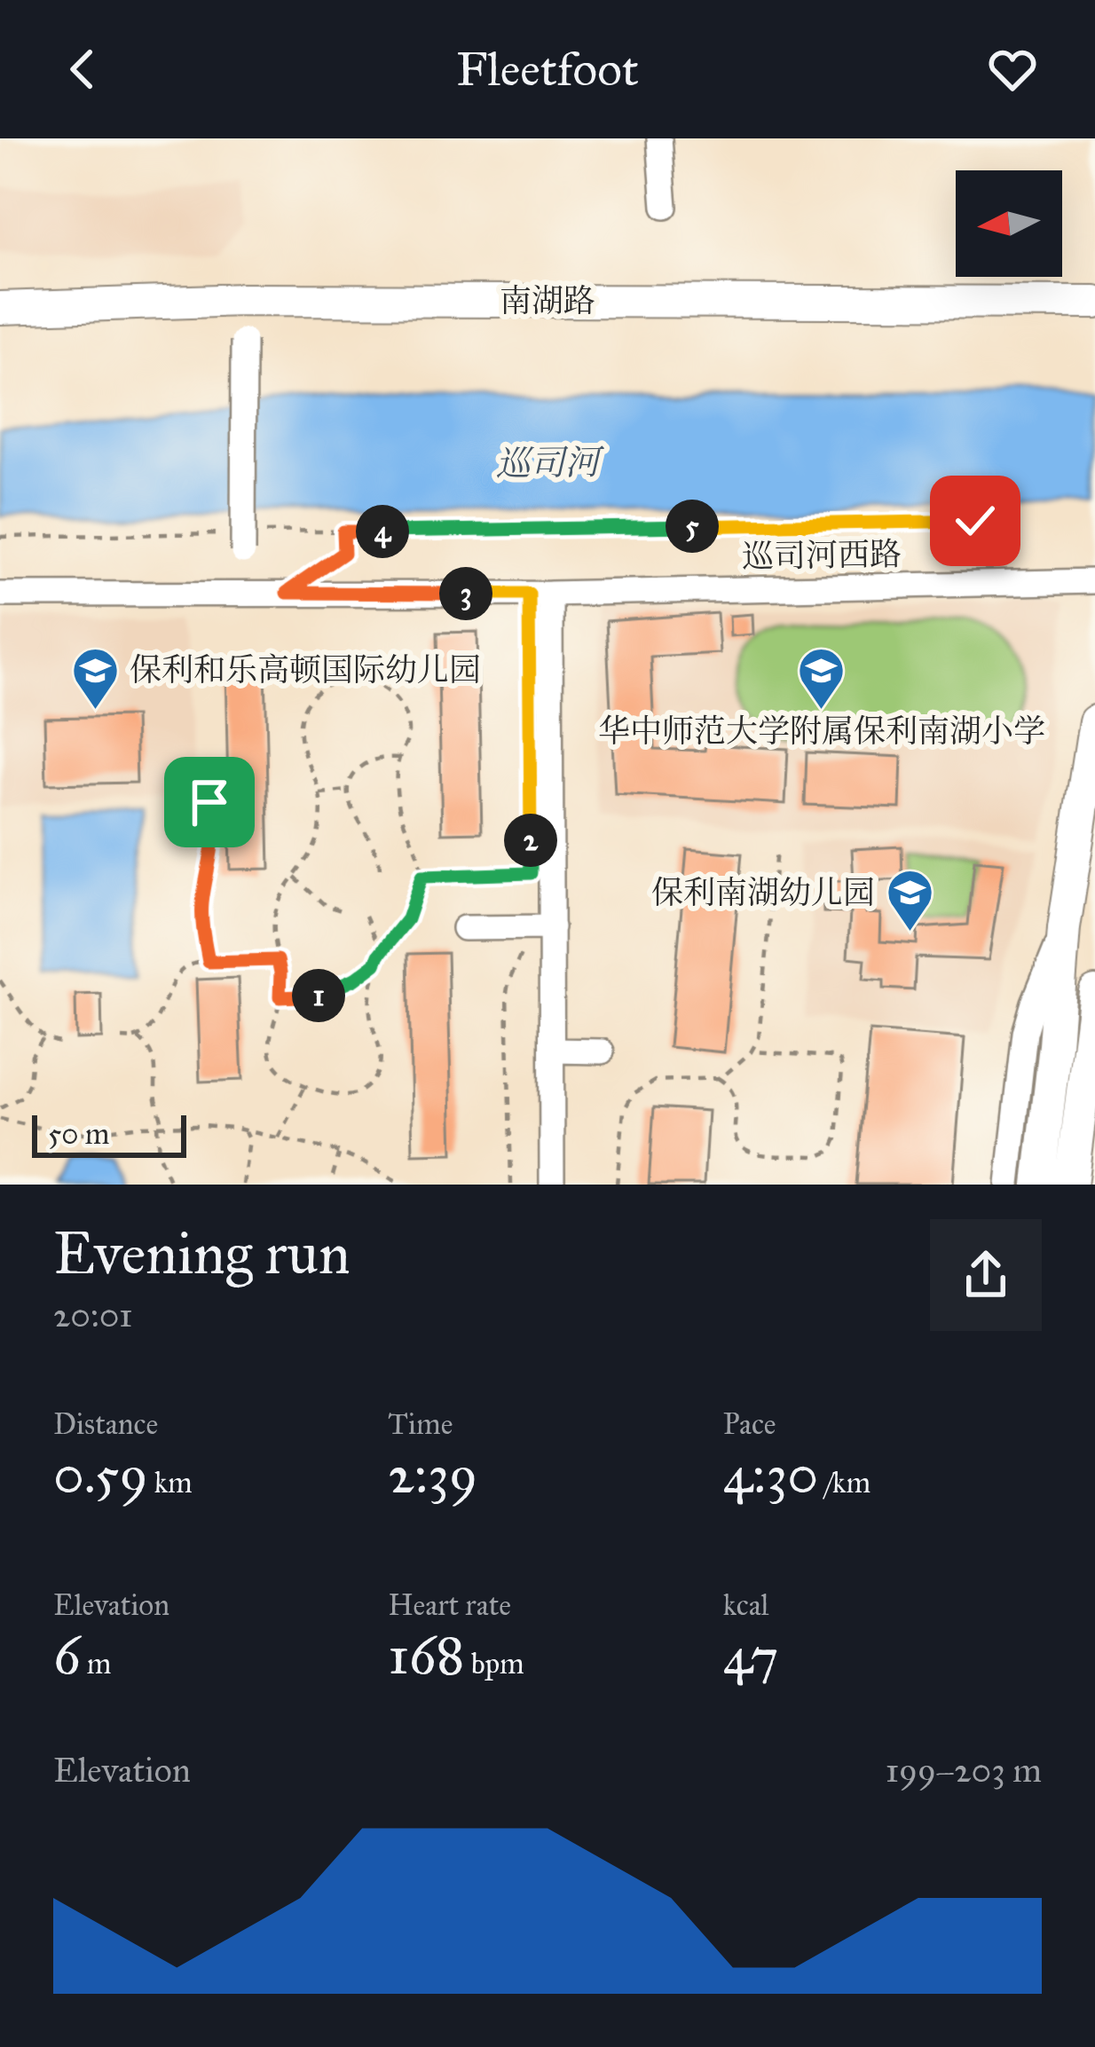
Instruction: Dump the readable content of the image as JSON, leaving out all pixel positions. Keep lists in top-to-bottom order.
{
  "streets": {
    "main road": ["南湖路"],
    "street": ["巡司河西路"]
  },
  "water": ["巡司河"],
  "places": {
    "school or university": ["保利和乐高顿国际幼儿园", "华中师范大学附属保利南湖小学", "保利南湖幼儿园"]
  },
  "scale_bar": "50 m",
  "north": "left",
  "page": {
    "header": "Fleetfoot",
    "pins": [
      "5",
      "4",
      "3",
      "2",
      "1"
    ],
    "scale": "50 m",
    "heading": ["Evening run", "20:01"],
    "stats": [
      ["Distance", "0.59 km"],
      ["Time", "2:39"],
      ["Pace", "4:30 /km"],
      ["Elevation", "6 m"],
      ["Heart rate", "168 bpm"],
      ["kcal", "47"]
    ],
    "chart": ["Elevation", "199–203 m"]
  }
}
